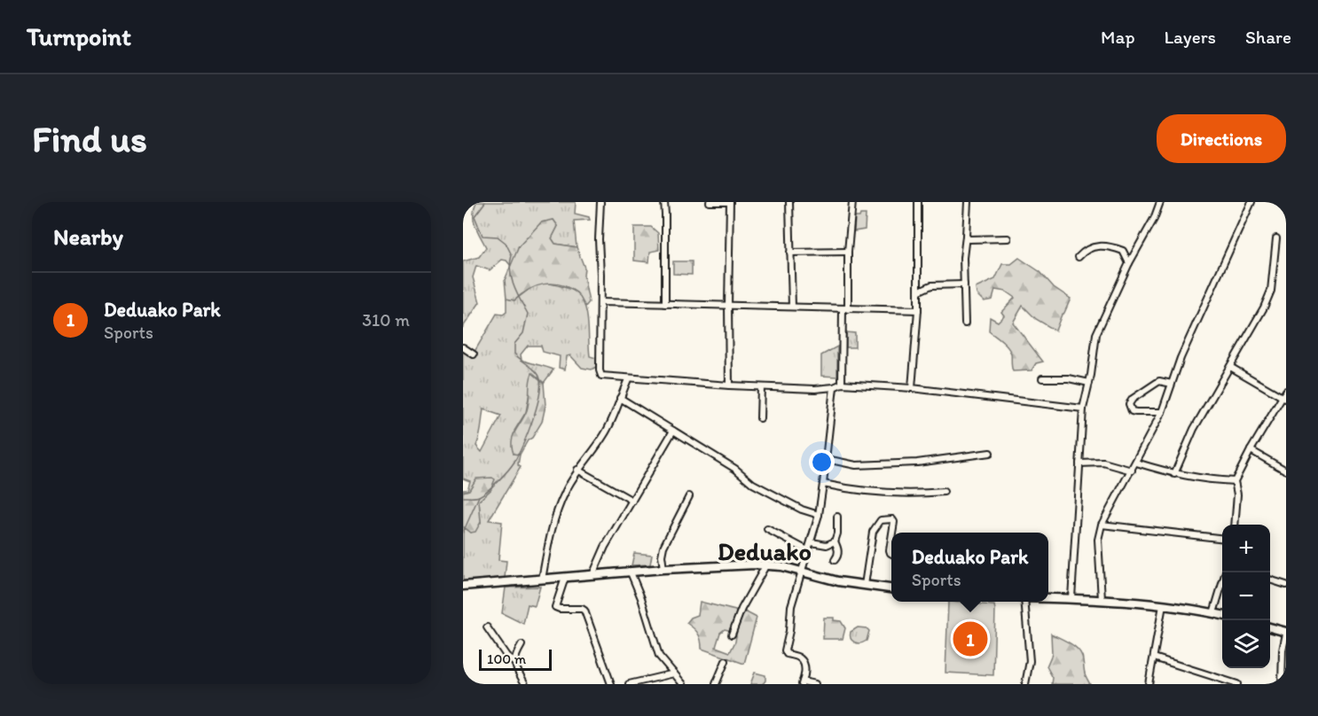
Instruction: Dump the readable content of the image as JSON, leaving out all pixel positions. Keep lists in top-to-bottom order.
{
  "districts": ["Deduako"],
  "scale_bar": "100 m",
  "page": {
    "header": "Turnpoint",
    "nav": ["Map", "Layers", "Share"],
    "buttons": "Directions",
    "title": "Find us",
    "heading": "Nearby",
    "list": [
      {
        "mark": "1",
        "name": "Deduako Park",
        "note": "Sports",
        "value": "310 m"
      }
    ],
    "map_buttons": ["+", "−"],
    "popup": ["Deduako Park", "Sports"],
    "pins": "1",
    "scale": "100 m"
  }
}
